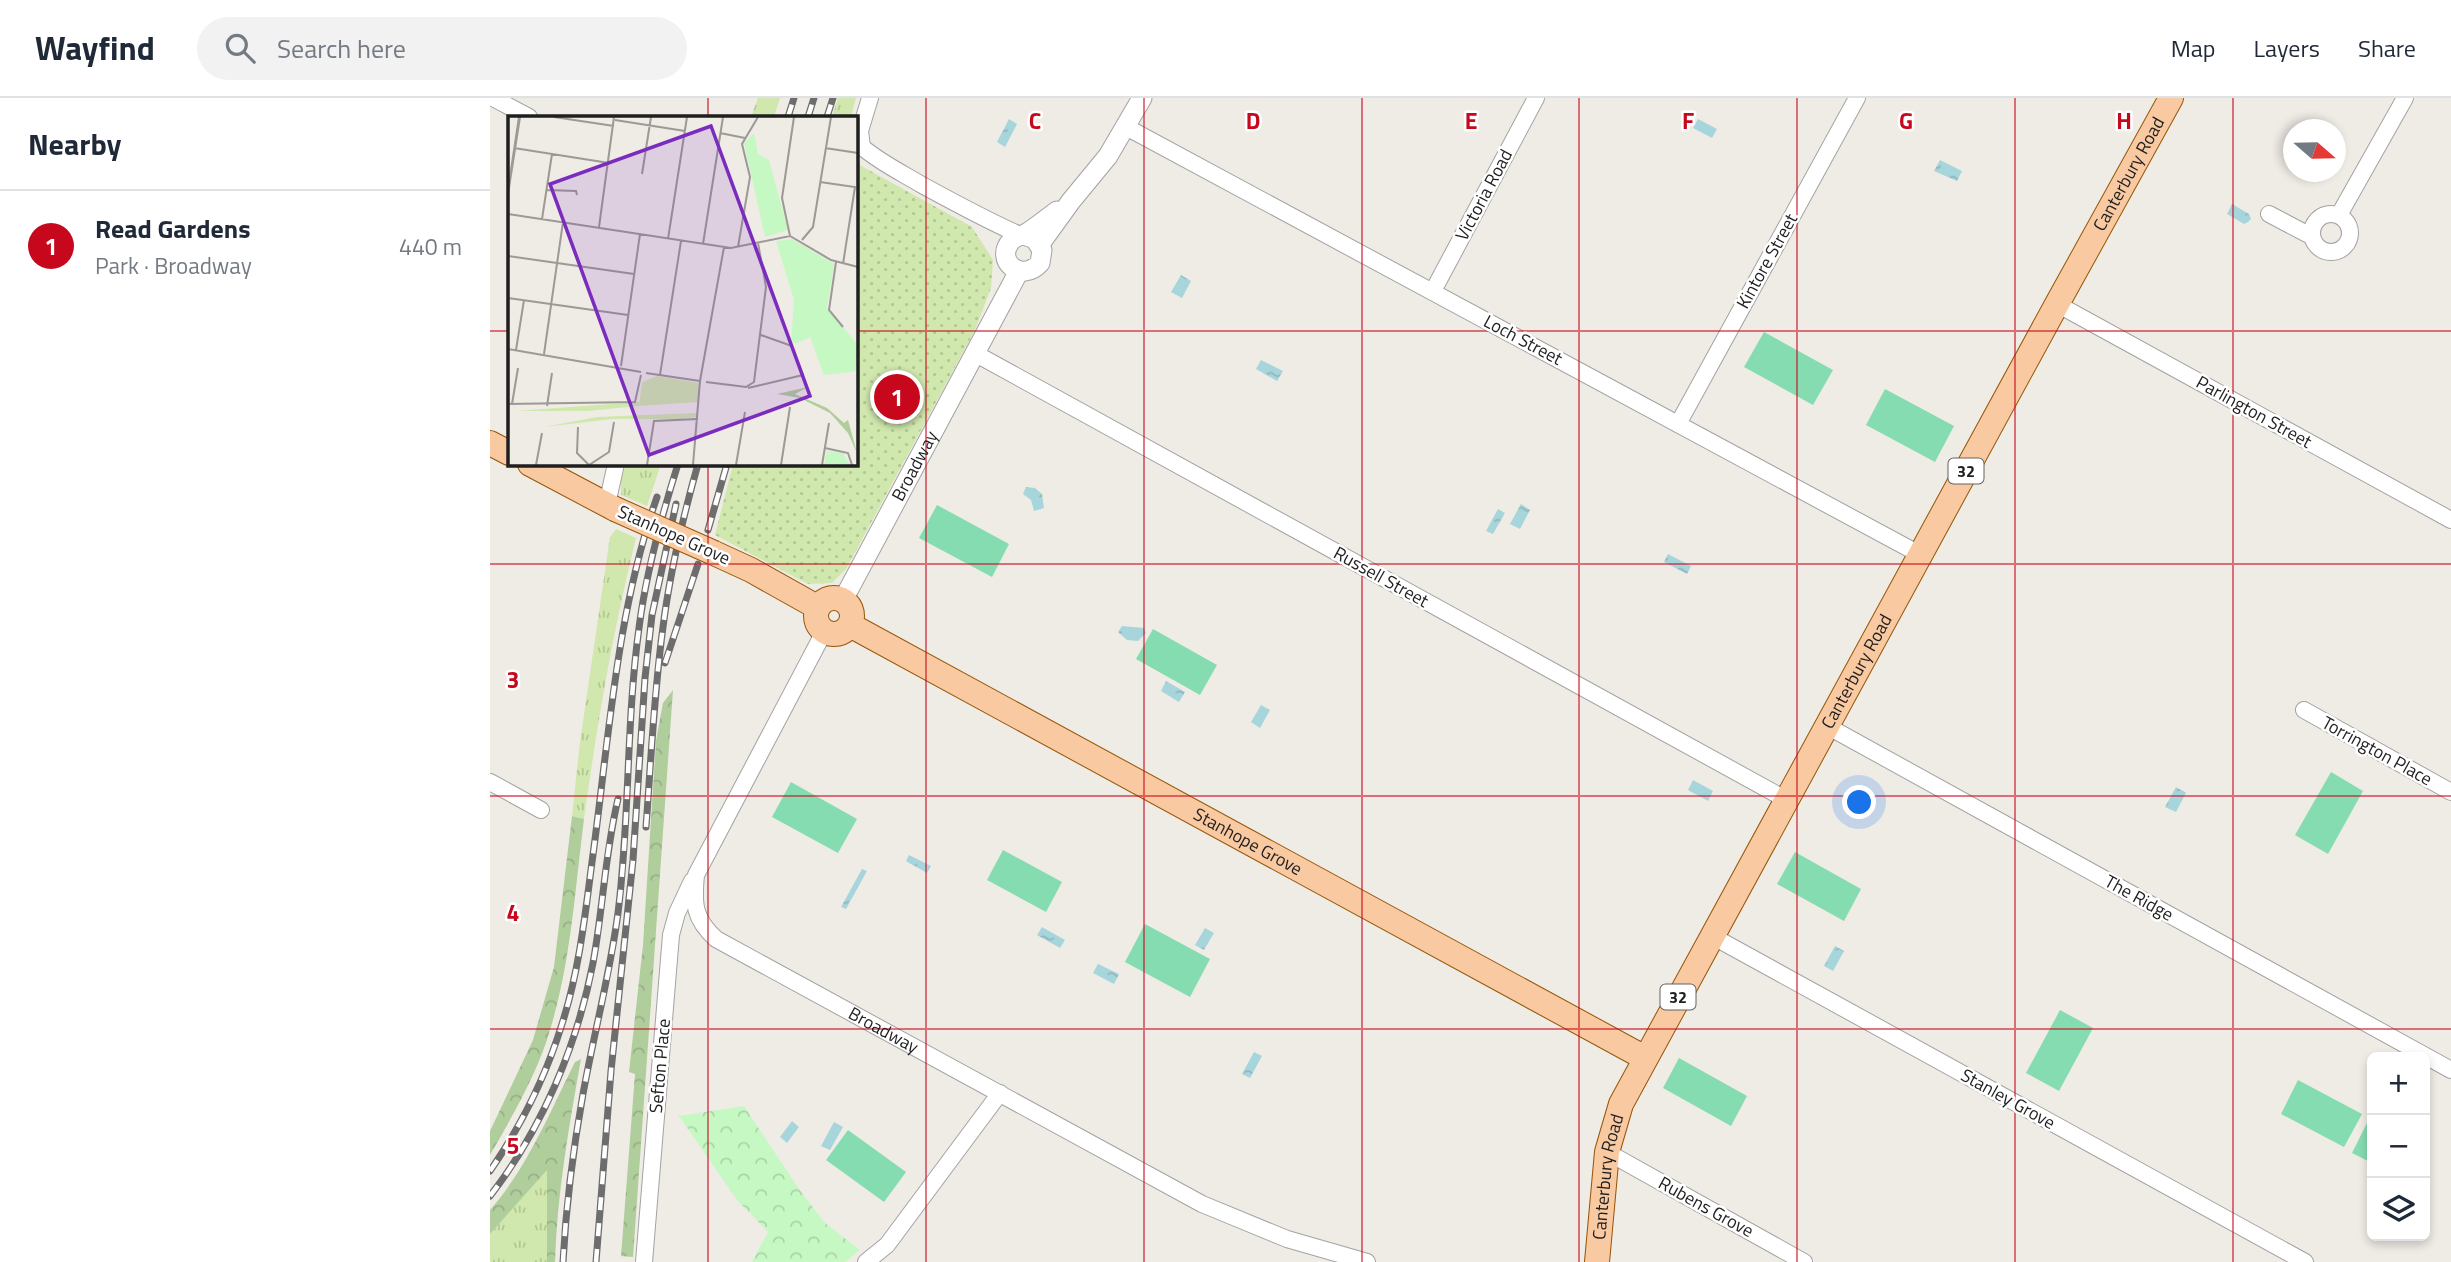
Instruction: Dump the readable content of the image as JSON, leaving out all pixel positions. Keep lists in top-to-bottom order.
{
  "streets": {
    "main road": ["Canterbury Road", "32", "Stanhope Grove"],
    "street": [
      "Victoria Road",
      "Kintore Street",
      "Loch Street",
      "Parlington Street",
      "Broadway",
      "Russell Street",
      "Torrington Place",
      "The Ridge",
      "Sefton Place",
      "Stanley Grove",
      "Rubens Grove"
    ]
  },
  "crossings": [
    ["Canterbury Road", "Loch Street"],
    ["Canterbury Road", "Parlington Street"],
    ["Canterbury Road", "Stanhope Grove"],
    ["Canterbury Road", "Russell Street"],
    ["Canterbury Road", "The Ridge"],
    ["Canterbury Road", "Stanley Grove"],
    ["Canterbury Road", "Rubens Grove"],
    ["Victoria Road", "Loch Street"],
    ["Kintore Street", "Loch Street"],
    ["Loch Street", "Broadway"],
    ["Broadway", "Stanhope Grove"],
    ["Broadway", "Russell Street"],
    ["Broadway", "Sefton Place"]
  ],
  "north": "right",
  "page": {
    "header": "Wayfind",
    "search": "Search here",
    "nav": ["Map", "Layers", "Share"],
    "heading": "Nearby",
    "list": [
      {
        "mark": "1",
        "name": "Read Gardens",
        "note": "Park · Broadway",
        "value": "440 m"
      }
    ],
    "pins": "1",
    "map_buttons": ["+", "−"]
  },
  "grid": {
    "columns": [
      "C",
      "D",
      "E",
      "F",
      "G",
      "H"
    ],
    "rows": ["3", "4", "5"]
  }
}
